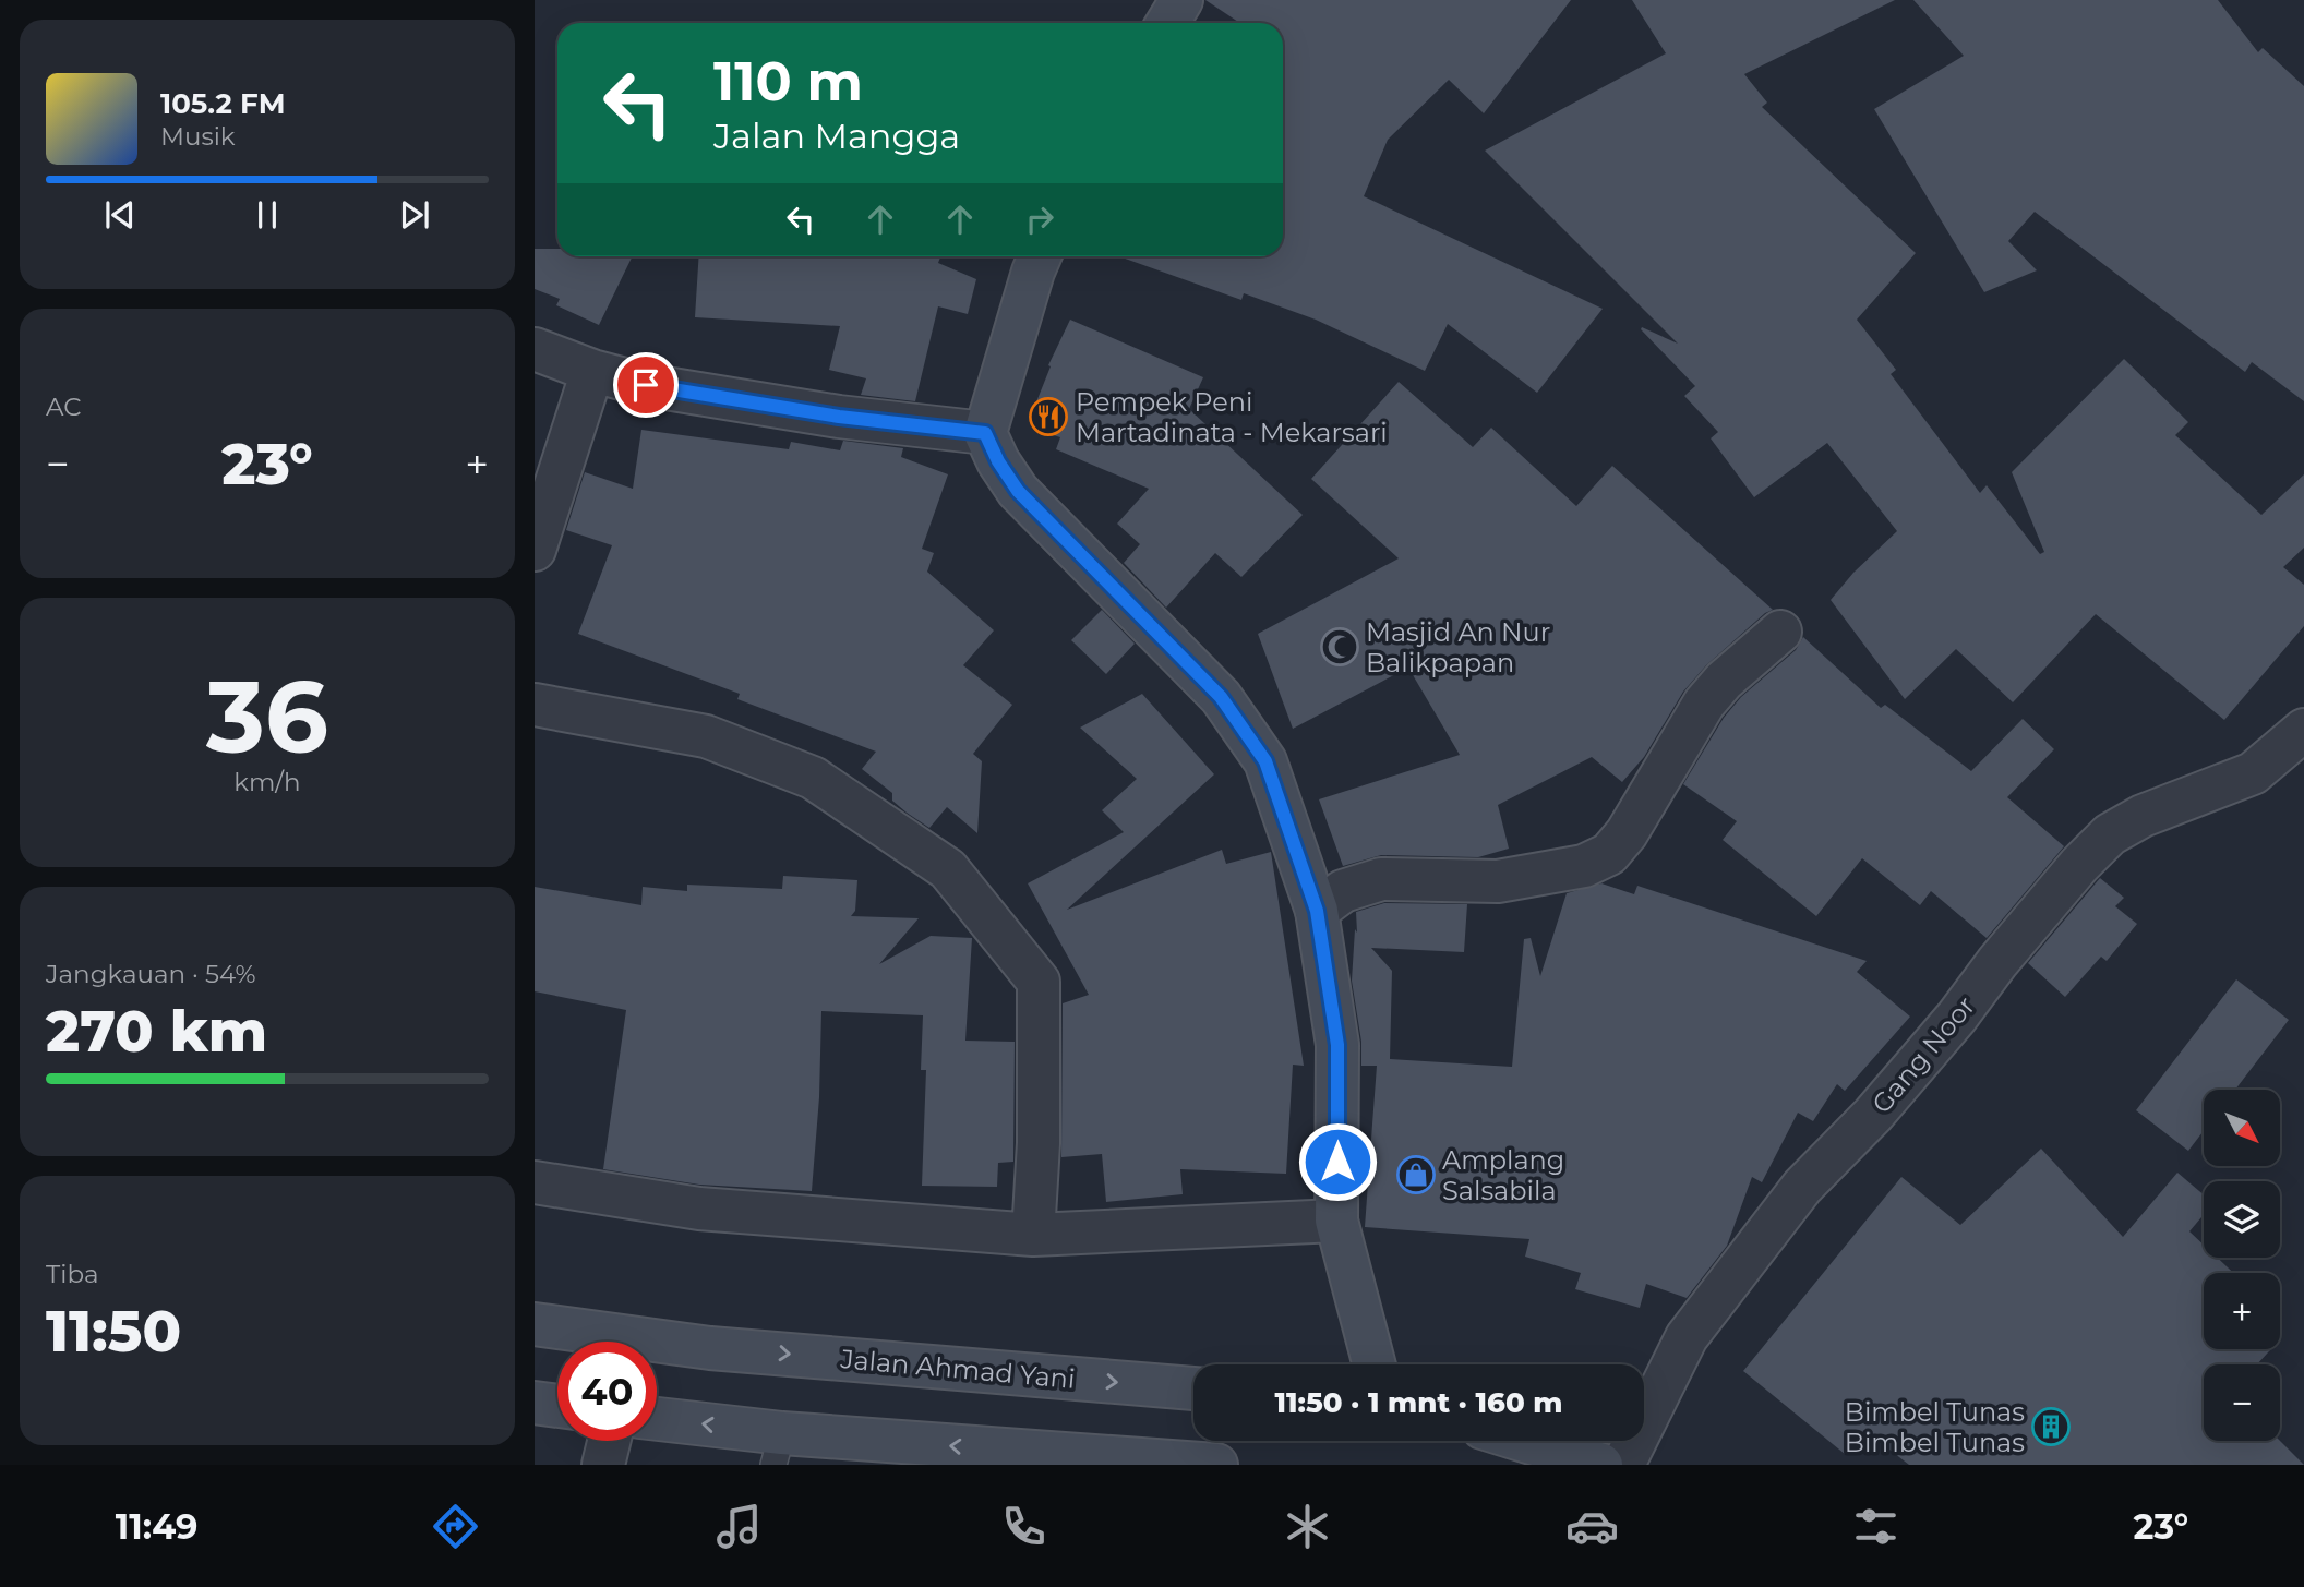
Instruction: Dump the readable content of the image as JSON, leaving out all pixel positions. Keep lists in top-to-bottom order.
{
  "streets": {
    "main road": ["Jalan Ahmad Yani"],
    "street": ["Gang Noor"]
  },
  "places": {
    "restaurant": ["Pempek Peni Martadinata - Mekarsari"],
    "mosque": ["Masjid An Nur Balikpapan"],
    "shop": ["Amplang Salsabila"],
    "building": ["Bimbel Tunas Bimbel Tunas"]
  },
  "north": "bottom right",
  "page": {
    "turn": ["110 m", "Jalan Mangga"],
    "song": ["105.2 FM", "Musik"],
    "tile": [
      "AC",
      ["36", "km/h"],
      ["Jangkauan · 54%", "270 km"],
      ["Tiba", "11:50"]
    ],
    "heat": ["−", "23°", "+"],
    "map_buttons": ["+", "−"],
    "limit": "40",
    "trip": "11:50 · 1 mnt · 160 m",
    "tabs": ["11:49", "23°"]
  }
}
